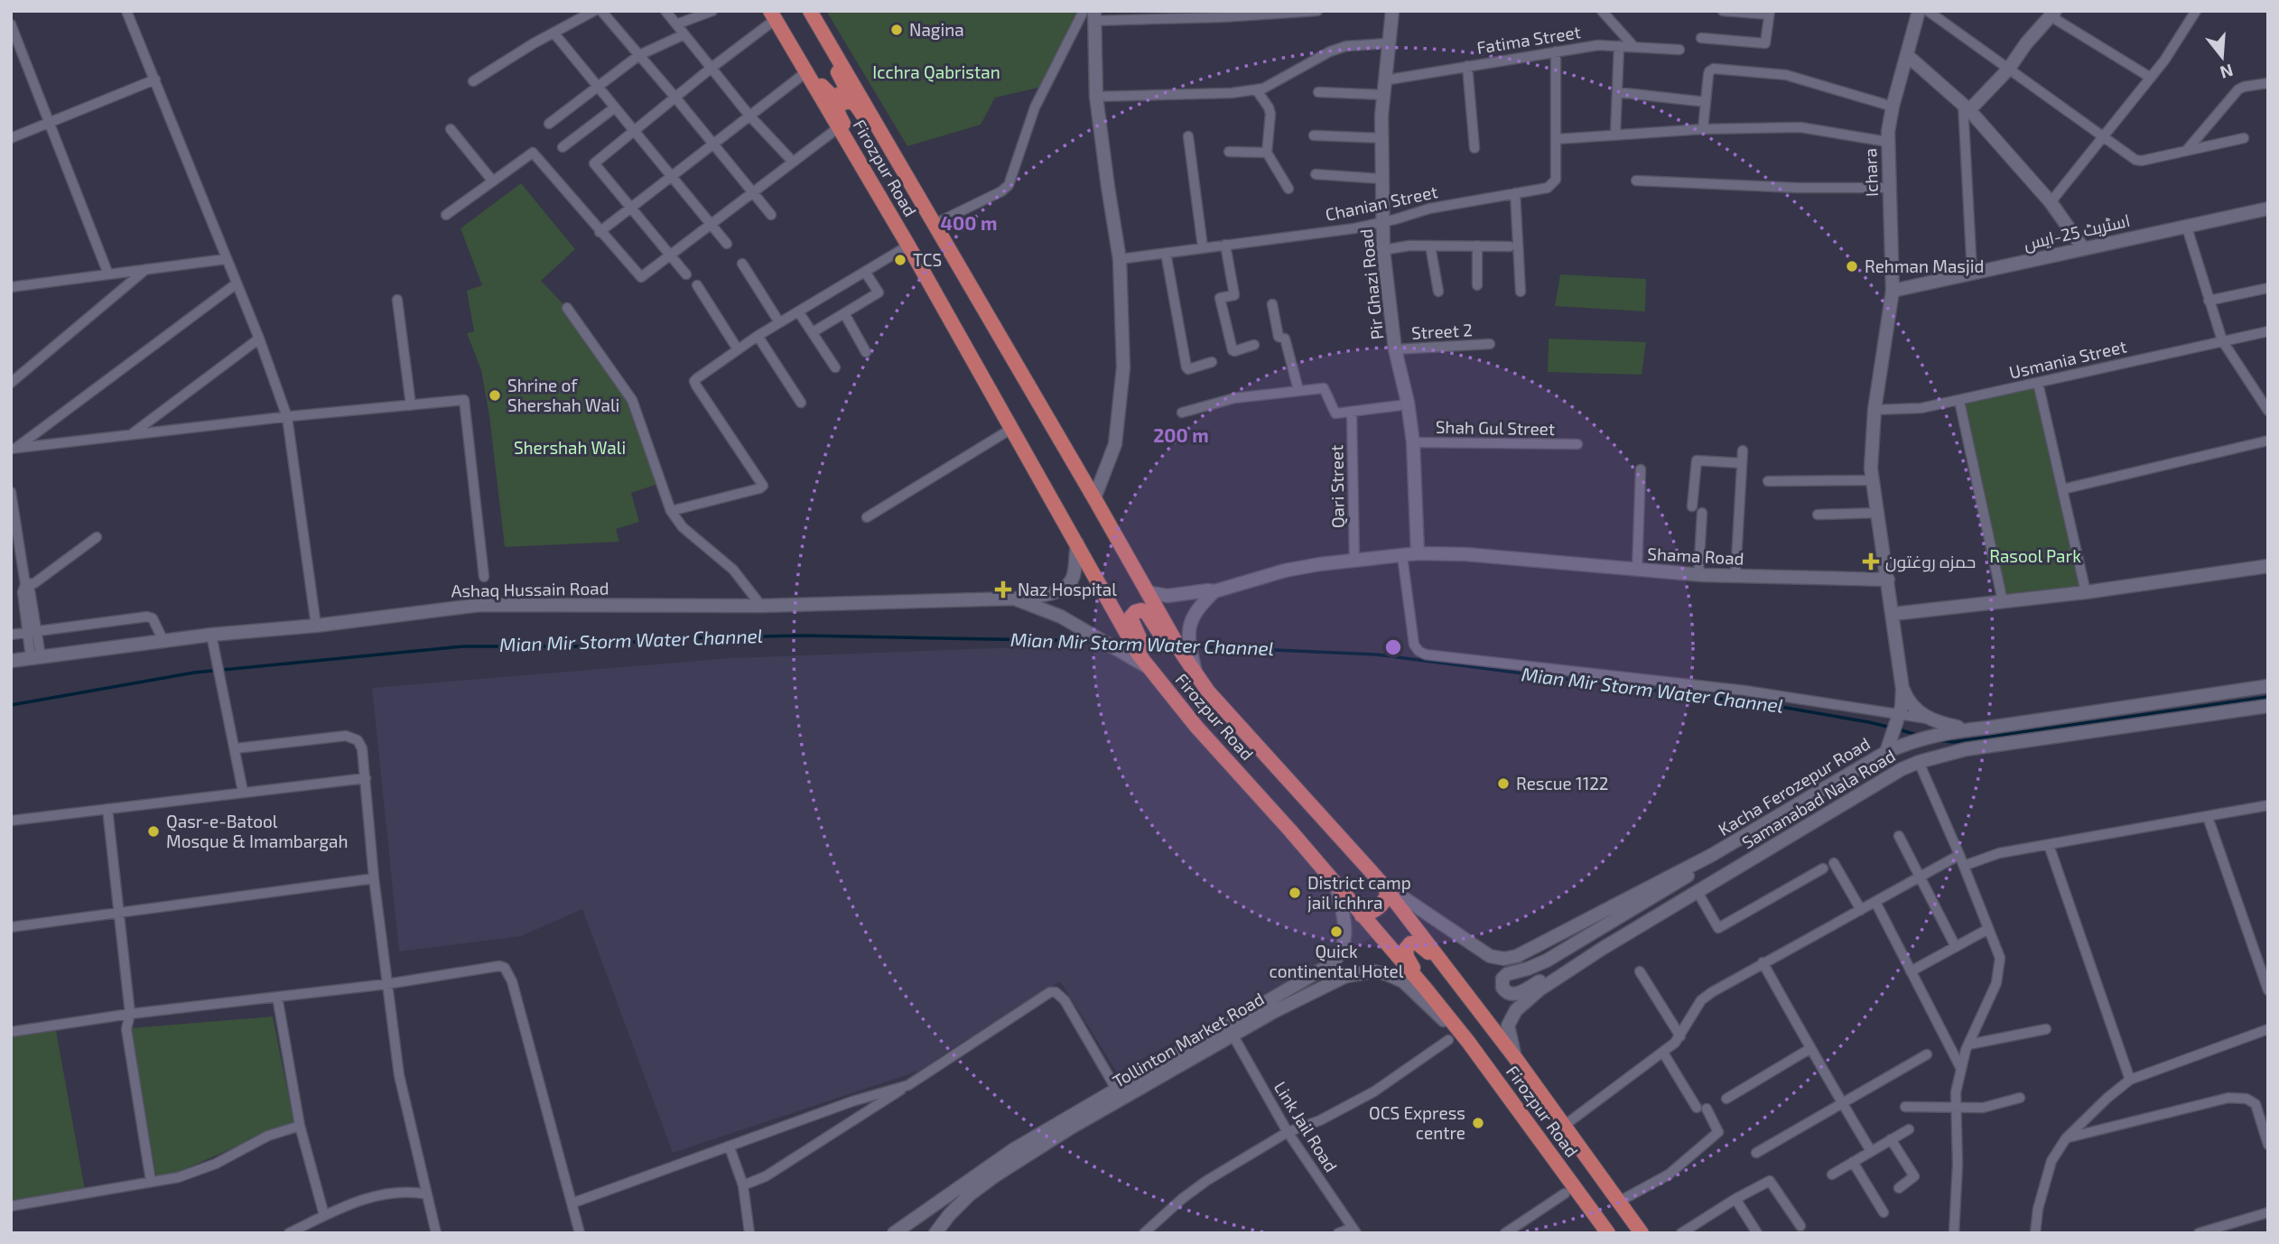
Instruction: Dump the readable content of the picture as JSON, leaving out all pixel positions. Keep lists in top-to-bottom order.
{
  "streets": {
    "main road": [
      "Firozpur Road",
      "Ichara",
      "اسٹریٹ 25-ایس",
      "Pir Ghazi Road",
      "Shama Road",
      "Ashaq Hussain Road",
      "Kacha Ferozepur Road",
      "Samanabad Nala Road",
      "Tollinton Market Road"
    ],
    "street": [
      "Fatima Street",
      "Chanian Street",
      "Street 2",
      "Usmania Street",
      "Shah Gul Street",
      "Qari Street",
      "Link Jail Road"
    ]
  },
  "crossings": [
    ["Fatima Street", "Chanian Street"],
    ["Fatima Street", "Pir Ghazi Road"],
    ["Firozpur Road", "Shama Road"],
    ["Firozpur Road", "Ashaq Hussain Road"],
    ["Firozpur Road", "Kacha Ferozepur Road"],
    ["Firozpur Road", "Samanabad Nala Road"],
    ["Firozpur Road", "Tollinton Market Road"],
    ["Ichara", "اسٹریٹ 25-ایس"],
    ["Chanian Street", "Pir Ghazi Road"],
    ["Pir Ghazi Road", "Street 2"],
    ["Pir Ghazi Road", "Shah Gul Street"],
    ["Pir Ghazi Road", "Shama Road"],
    ["Qari Street", "Shama Road"],
    ["Shama Road", "Kacha Ferozepur Road"],
    ["Tollinton Market Road", "Link Jail Road"]
  ],
  "water": ["Mian Mir Storm Water Channel"],
  "parks": ["Icchra Qabristan", "Shershah Wali", "Rasool Park"],
  "places": {
    "other": [
      "Nagina",
      "TCS",
      "Rehman Masjid",
      "Shrine of Shershah Wali",
      "Rescue 1122",
      "Qasr-e-Batool Mosque & Imambargah",
      "District camp jail ichhra",
      "Quick continental Hotel",
      "OCS Express centre"
    ],
    "health": ["حمزه روغتون", "Naz Hospital"]
  },
  "north": "bottom",
  "rings": ["400 m", "200 m"]
}
